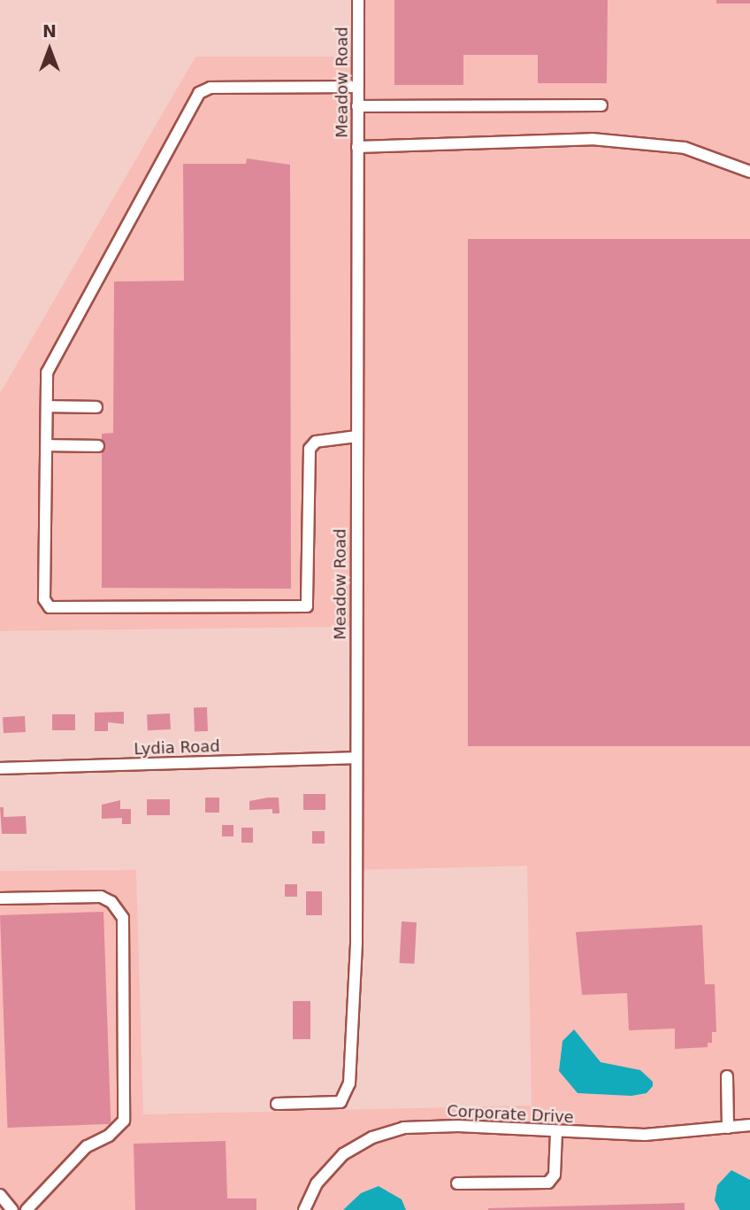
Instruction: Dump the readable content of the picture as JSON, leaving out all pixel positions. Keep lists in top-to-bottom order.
{
  "streets": {
    "street": ["Meadow Road", "Lydia Road", "Corporate Drive"]
  },
  "crossings": [
    ["Meadow Road", "Lydia Road"]
  ],
  "north": "top"
}
